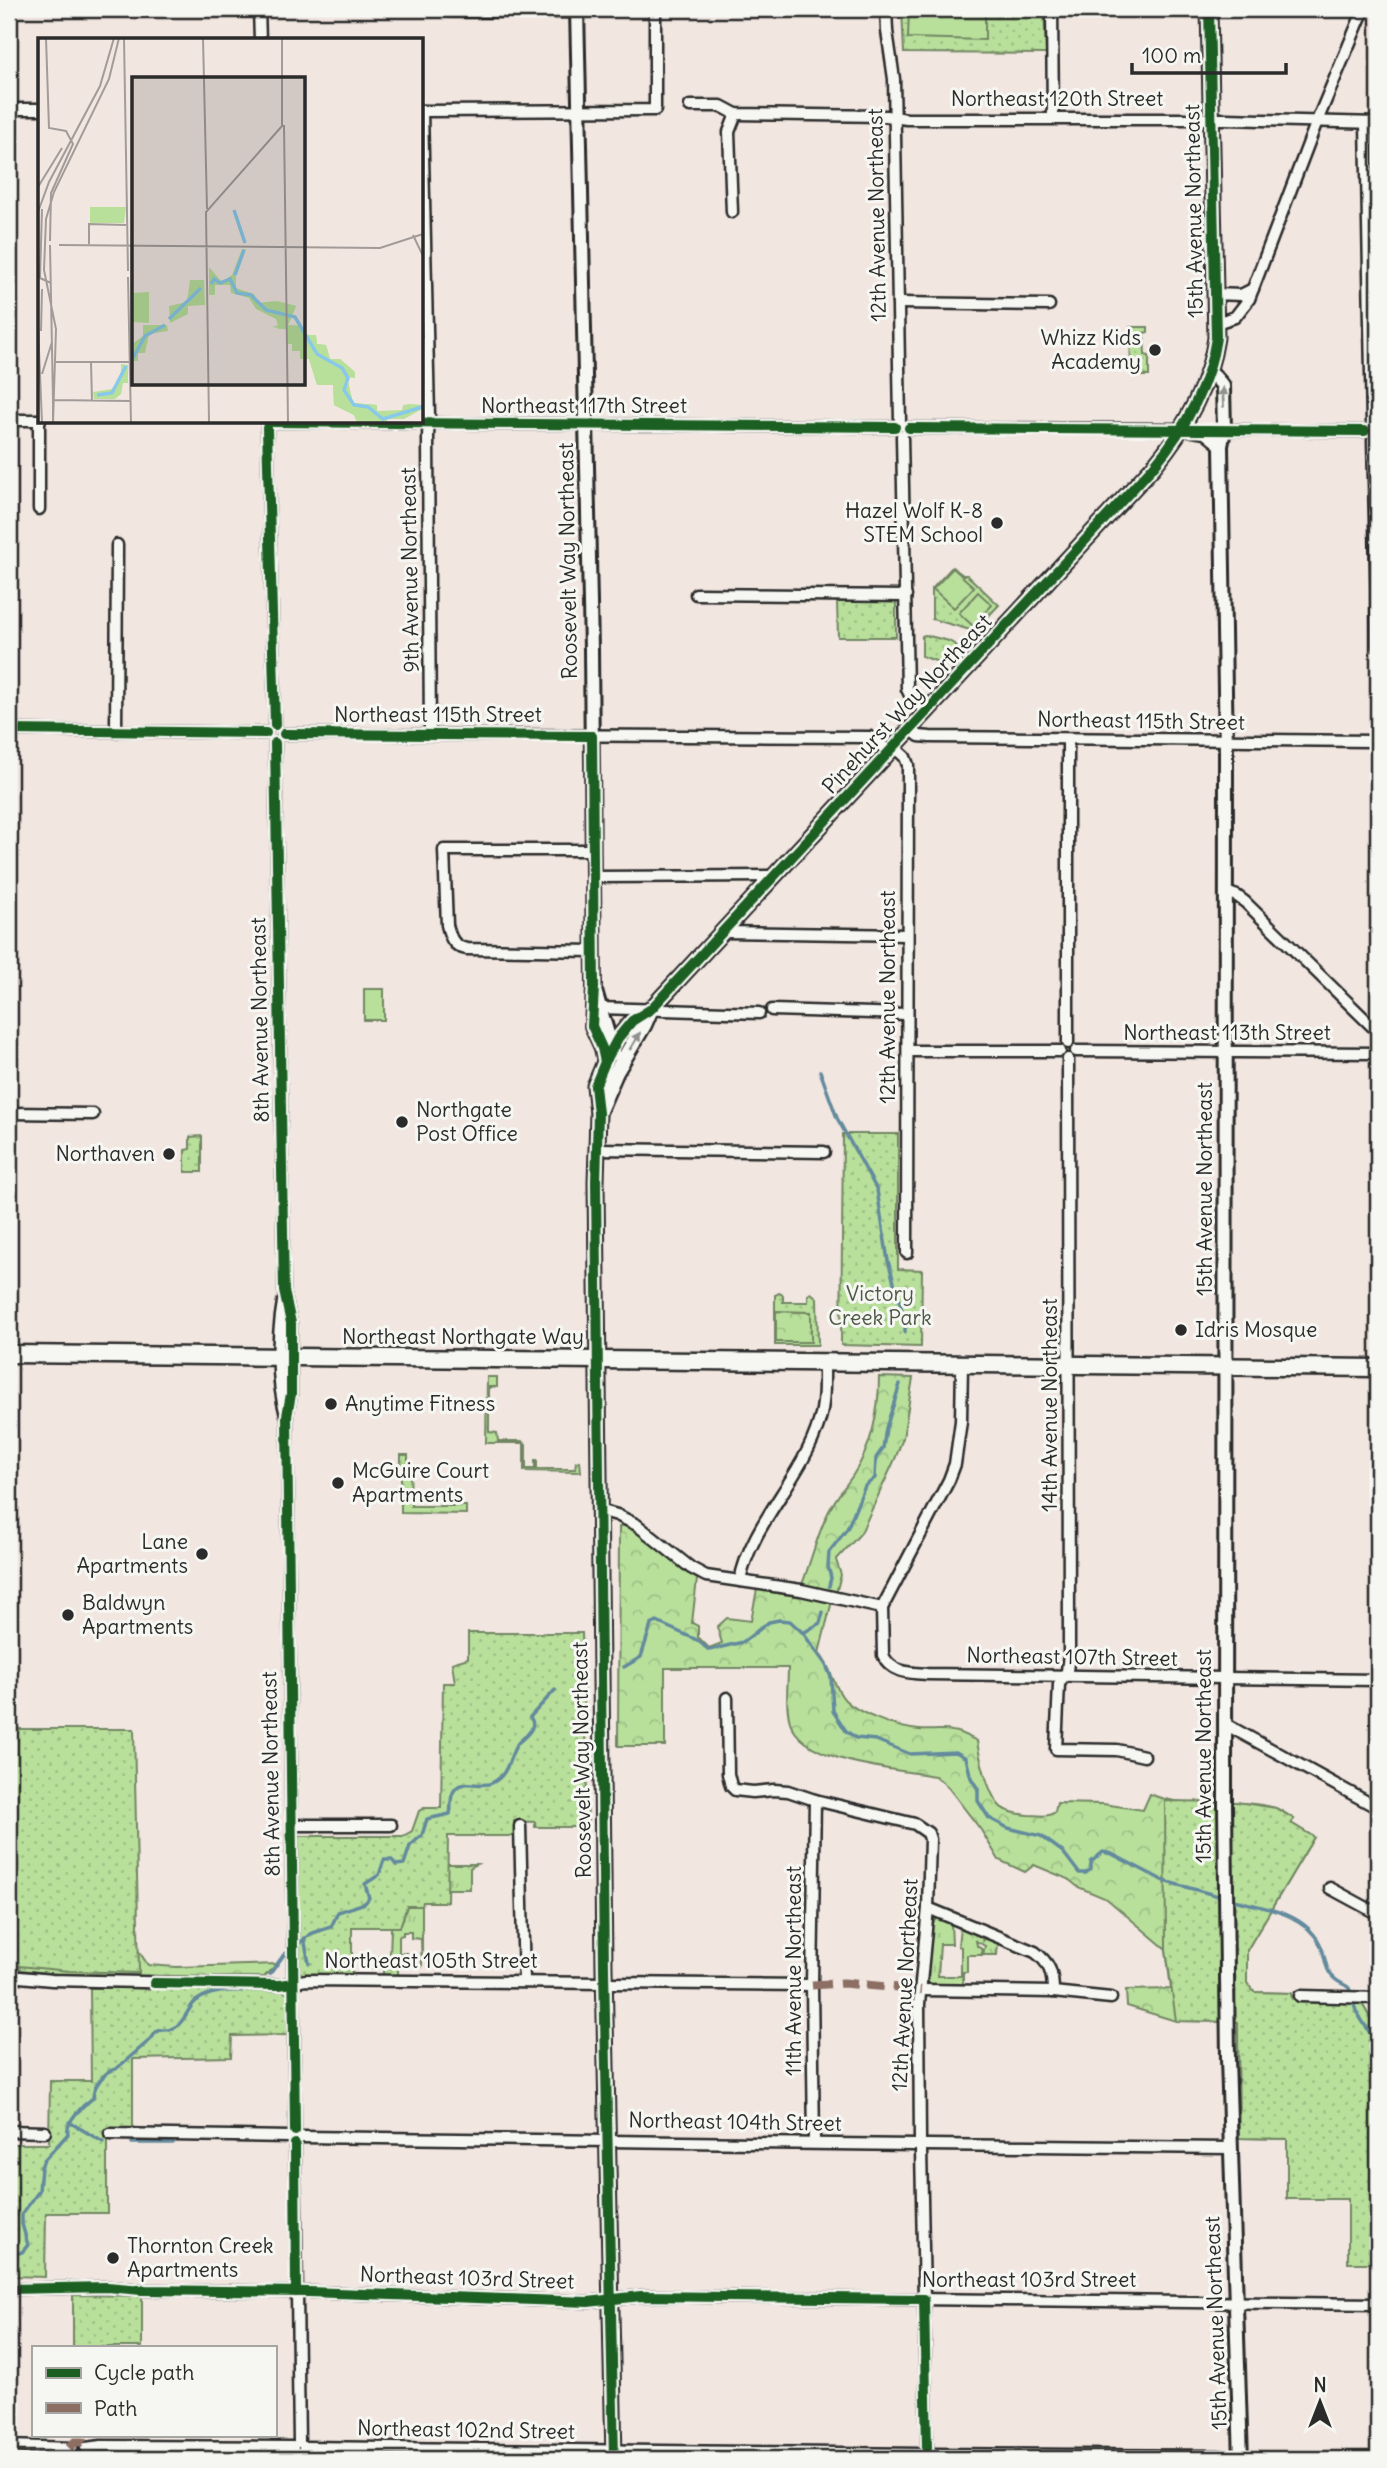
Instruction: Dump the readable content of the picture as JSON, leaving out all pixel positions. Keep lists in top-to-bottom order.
{
  "streets": {
    "main road": [
      "15th Avenue Northeast",
      "Roosevelt Way Northeast",
      "Pinehurst Way Northeast",
      "Northeast Northgate Way"
    ],
    "street": [
      "Northeast 120th Street",
      "12th Avenue Northeast",
      "Northeast 117th Street",
      "9th Avenue Northeast",
      "Northeast 115th Street",
      "8th Avenue Northeast",
      "Northeast 113th Street",
      "14th Avenue Northeast",
      "Northeast 107th Street",
      "Northeast 105th Street",
      "11th Avenue Northeast",
      "Northeast 104th Street",
      "Northeast 103rd Street",
      "Northeast 102nd Street"
    ]
  },
  "crossings": [
    ["Northeast 120th Street", "15th Avenue Northeast"],
    ["Northeast 120th Street", "12th Avenue Northeast"],
    ["15th Avenue Northeast", "Northeast 117th Street"],
    ["15th Avenue Northeast", "Pinehurst Way Northeast"],
    ["15th Avenue Northeast", "Northeast 115th Street"],
    ["15th Avenue Northeast", "Northeast 113th Street"],
    ["15th Avenue Northeast", "Northeast Northgate Way"],
    ["15th Avenue Northeast", "Northeast 107th Street"],
    ["15th Avenue Northeast", "Northeast 104th Street"],
    ["15th Avenue Northeast", "Northeast 103rd Street"],
    ["15th Avenue Northeast", "Northeast 102nd Street"],
    ["12th Avenue Northeast", "Northeast 117th Street"],
    ["12th Avenue Northeast", "Pinehurst Way Northeast"],
    ["12th Avenue Northeast", "Northeast 115th Street"],
    ["12th Avenue Northeast", "Northeast 113th Street"],
    ["12th Avenue Northeast", "11th Avenue Northeast"],
    ["12th Avenue Northeast", "Northeast 104th Street"],
    ["12th Avenue Northeast", "Northeast 103rd Street"],
    ["12th Avenue Northeast", "Northeast 102nd Street"],
    ["Northeast 117th Street", "Roosevelt Way Northeast"],
    ["Northeast 117th Street", "9th Avenue Northeast"],
    ["Northeast 117th Street", "Pinehurst Way Northeast"],
    ["Roosevelt Way Northeast", "Pinehurst Way Northeast"],
    ["Roosevelt Way Northeast", "Northeast 115th Street"],
    ["Roosevelt Way Northeast", "Northeast Northgate Way"],
    ["Roosevelt Way Northeast", "Northeast 105th Street"],
    ["Roosevelt Way Northeast", "Northeast 104th Street"],
    ["Roosevelt Way Northeast", "Northeast 103rd Street"],
    ["Roosevelt Way Northeast", "Northeast 102nd Street"],
    ["9th Avenue Northeast", "Northeast 115th Street"],
    ["Pinehurst Way Northeast", "Northeast 115th Street"],
    ["Northeast 115th Street", "8th Avenue Northeast"],
    ["Northeast 115th Street", "14th Avenue Northeast"],
    ["8th Avenue Northeast", "Northeast Northgate Way"],
    ["8th Avenue Northeast", "Northeast 105th Street"],
    ["8th Avenue Northeast", "Northeast 104th Street"],
    ["8th Avenue Northeast", "Northeast 103rd Street"],
    ["8th Avenue Northeast", "Northeast 102nd Street"],
    ["Northeast 113th Street", "14th Avenue Northeast"],
    ["Northeast Northgate Way", "14th Avenue Northeast"],
    ["14th Avenue Northeast", "Northeast 107th Street"],
    ["Northeast 105th Street", "11th Avenue Northeast"],
    ["11th Avenue Northeast", "Northeast 104th Street"]
  ],
  "parks": ["Victory Creek Park"],
  "places": [
    "Whizz Kids Academy",
    "Hazel Wolf K-8 STEM School",
    "Northgate Post Office",
    "Northaven",
    "Idris Mosque",
    "Anytime Fitness",
    "McGuire Court Apartments",
    "Lane Apartments",
    "Baldwyn Apartments",
    "Thornton Creek Apartments"
  ],
  "legend": ["Cycle path", "Path"],
  "scale_bar": "100 m",
  "north": "top"
}
